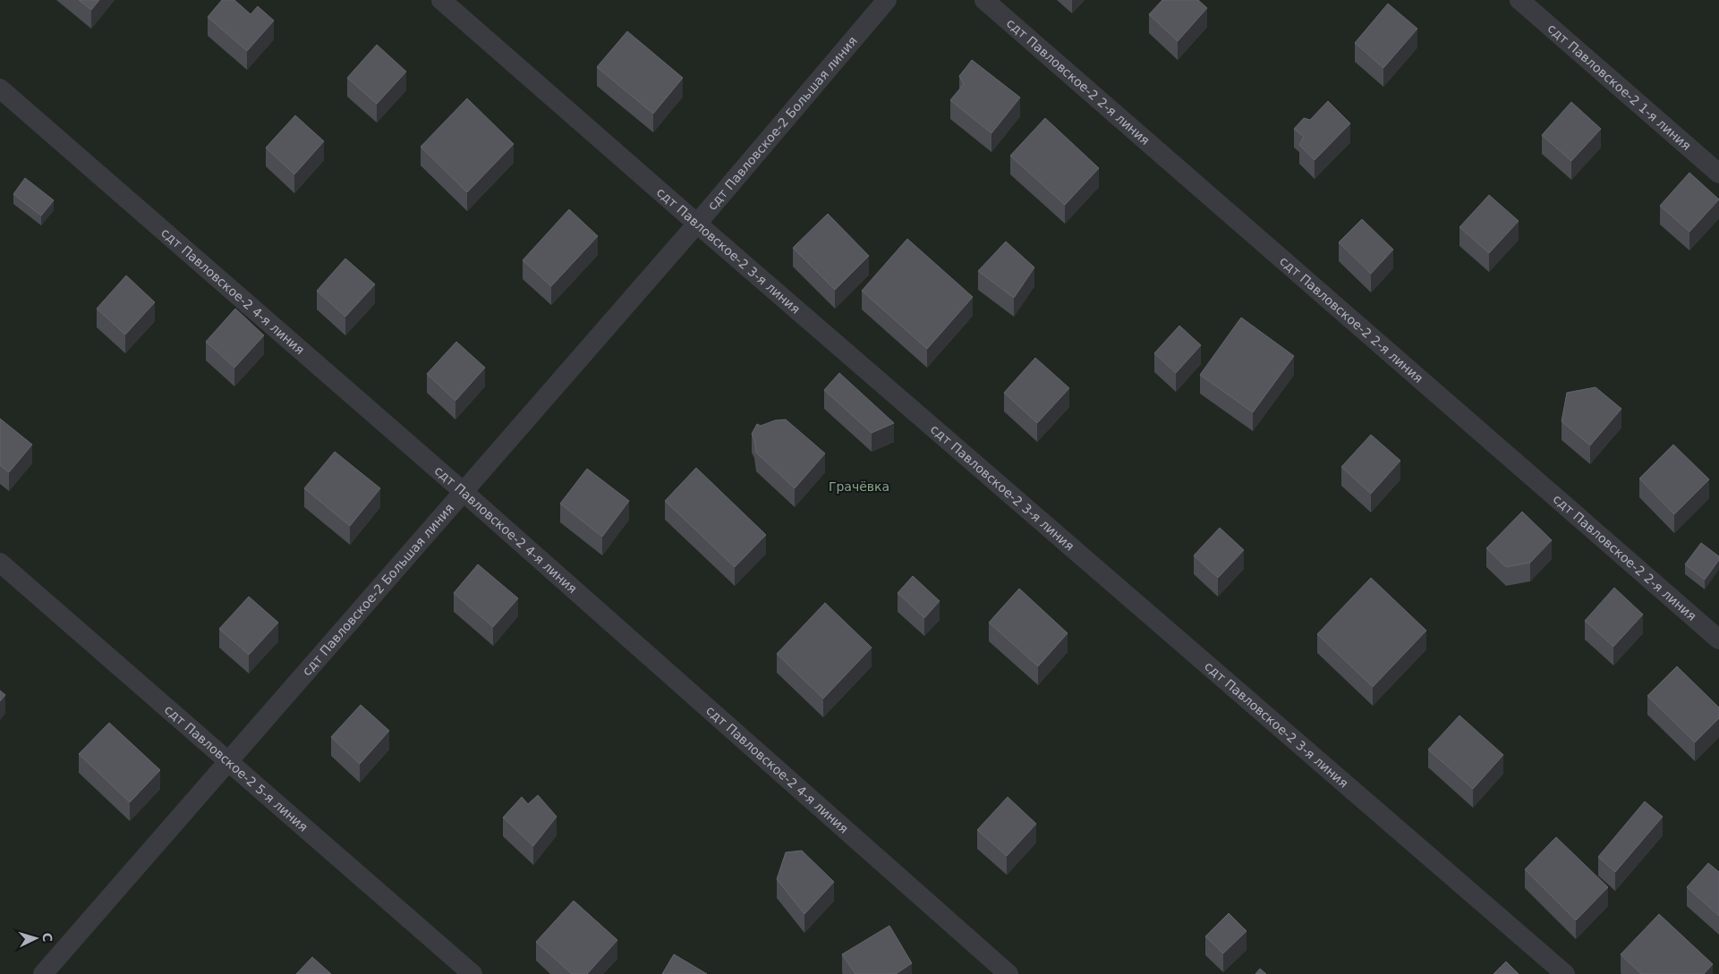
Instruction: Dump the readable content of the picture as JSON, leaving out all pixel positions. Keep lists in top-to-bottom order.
{
  "streets": {
    "lane": [
      "сдт Павловское-2 2-я линия",
      "сдт Павловское-2 1-я линия",
      "сдт Павловское-2 Большая линия",
      "сдт Павловское-2 3-я линия",
      "сдт Павловское-2 4-я линия",
      "сдт Павловское-2 5-я линия"
    ]
  },
  "crossings": [
    ["сдт Павловское-2 Большая линия", "сдт Павловское-2 3-я линия"],
    ["сдт Павловское-2 Большая линия", "сдт Павловское-2 4-я линия"],
    ["сдт Павловское-2 Большая линия", "сдт Павловское-2 5-я линия"]
  ],
  "parks": ["Грачёвка"],
  "north": "right"
}
